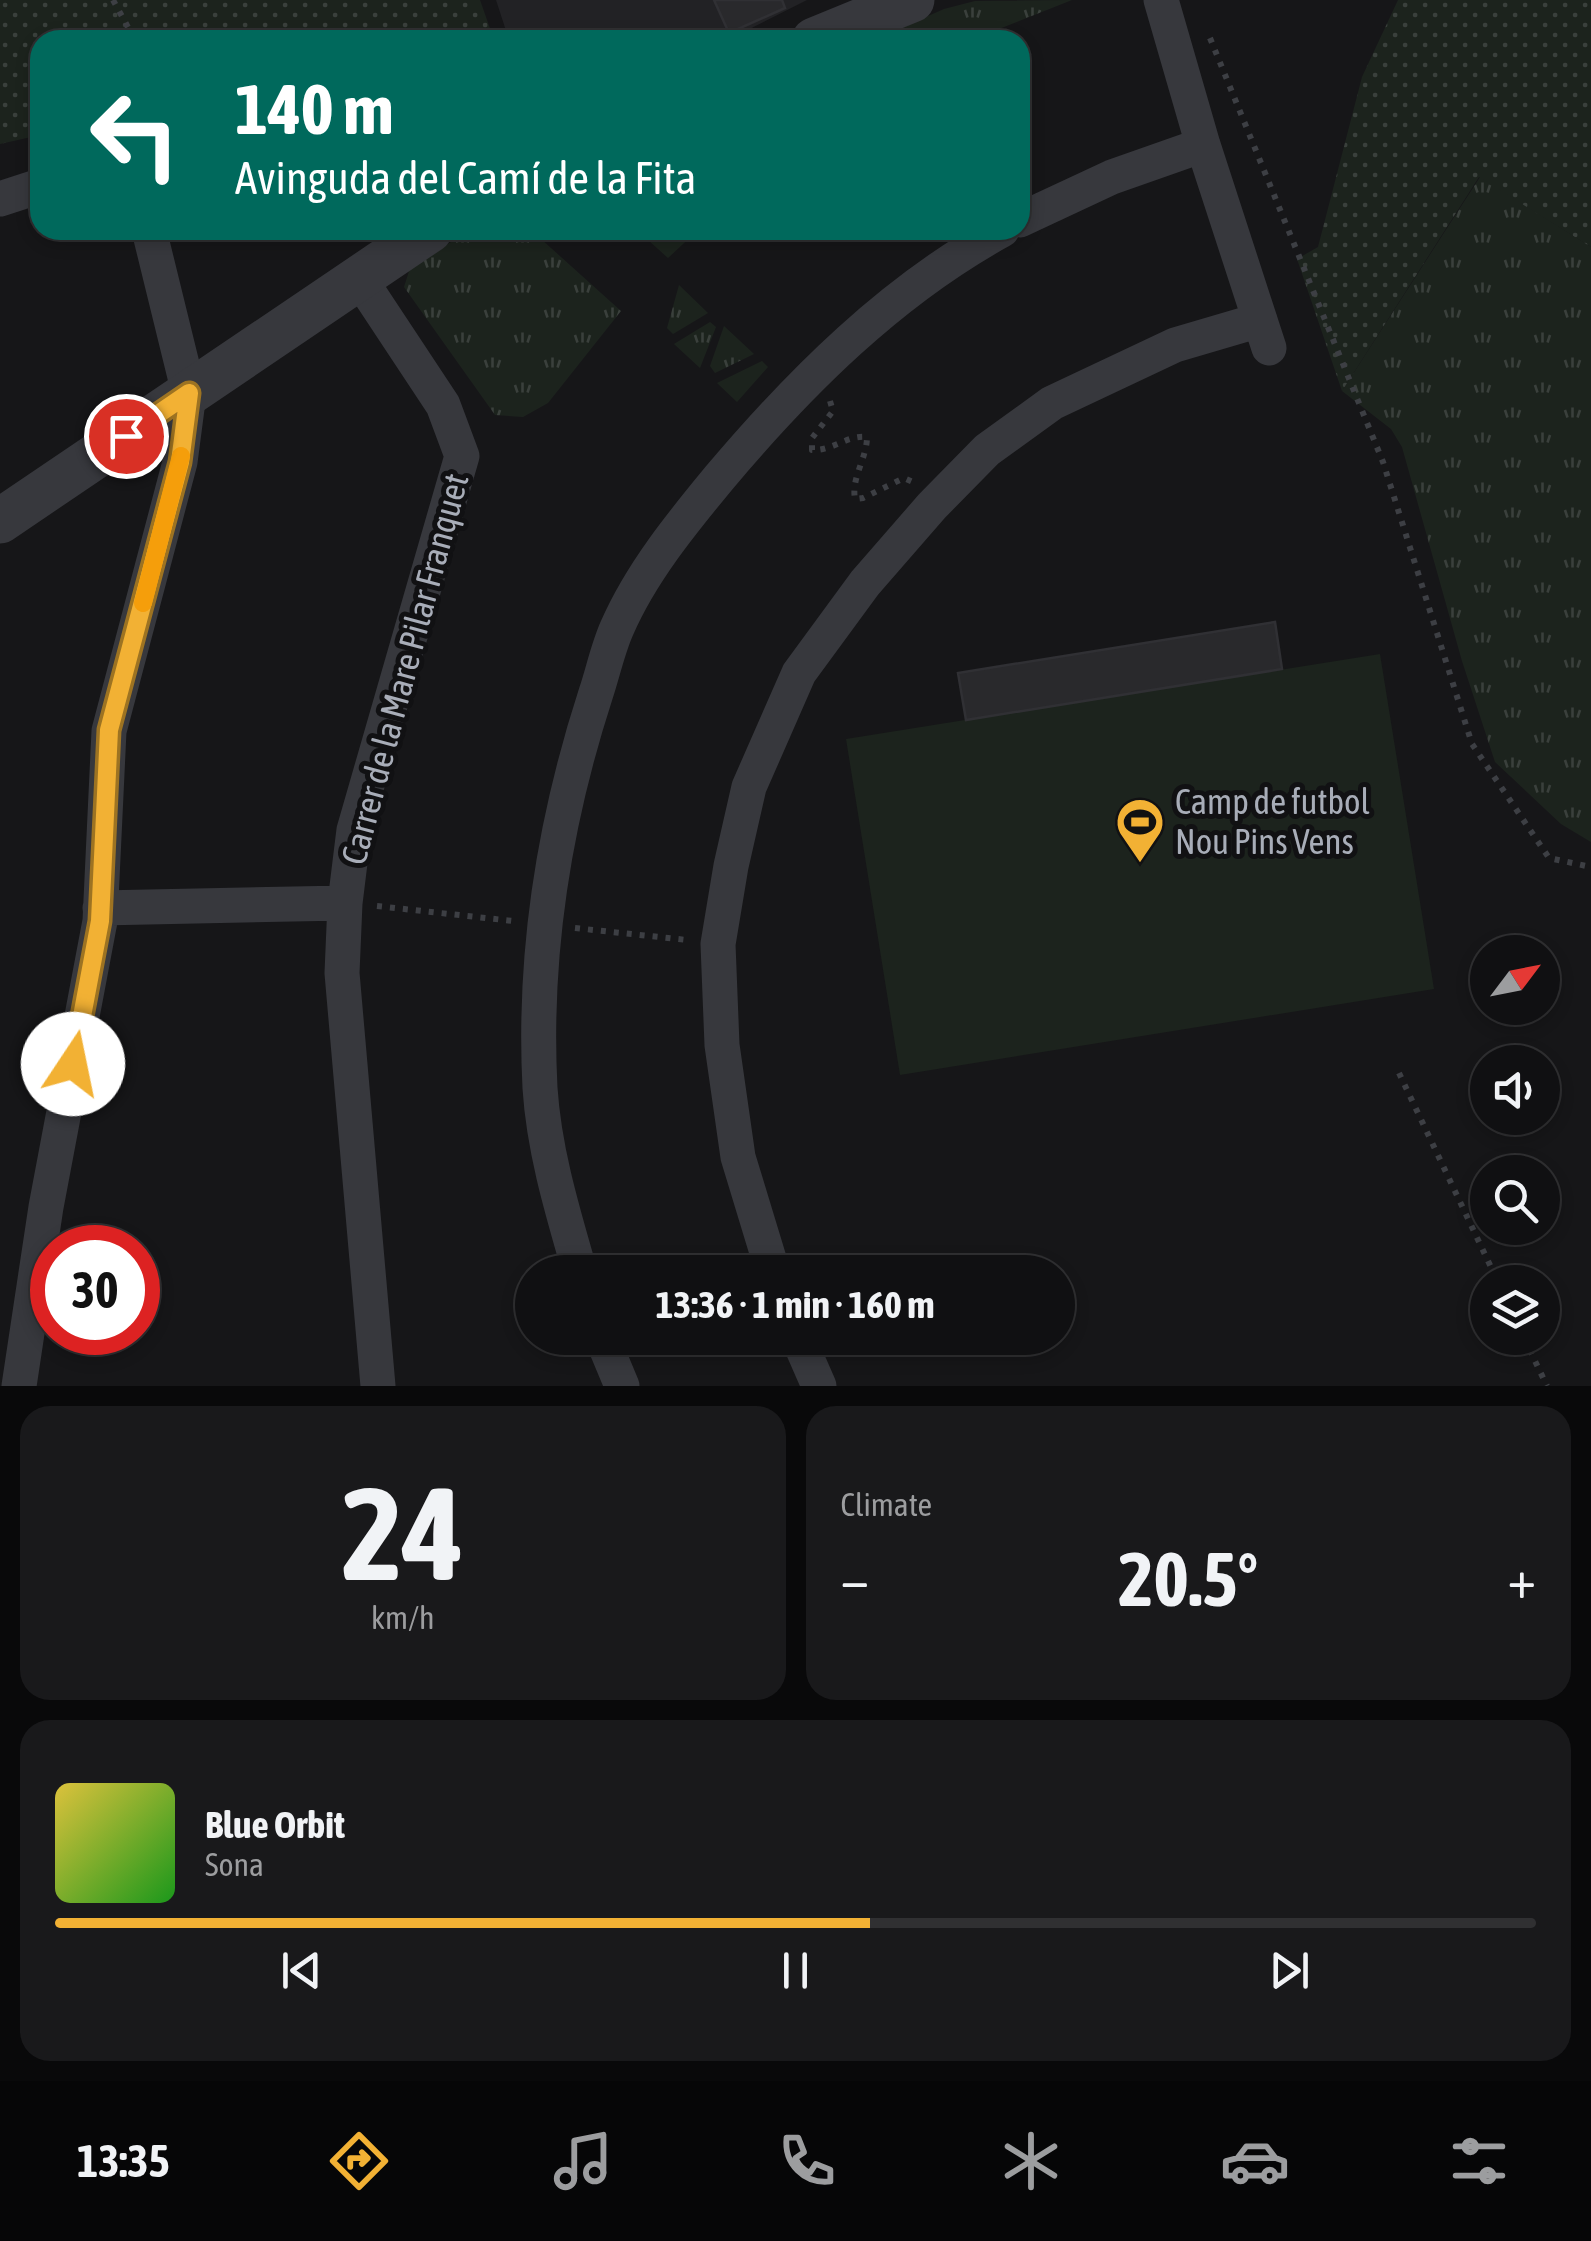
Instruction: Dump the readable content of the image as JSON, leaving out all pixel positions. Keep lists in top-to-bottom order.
{
  "streets": {
    "street": ["Carrer de la Mare Pilar Franquet"]
  },
  "places": {
    "sports": ["Camp de futbol Nou Pins Vens"]
  },
  "north": "top right",
  "page": {
    "turn": ["140 m", "Avinguda del Camí de la Fita"],
    "limit": "30",
    "trip": "13:36 · 1 min · 160 m",
    "tile": [
      ["24", "km/h"],
      "Climate"
    ],
    "heat": ["−", "20.5°", "+"],
    "song": ["Blue Orbit", "Sona"],
    "tabs": "13:35"
  }
}
